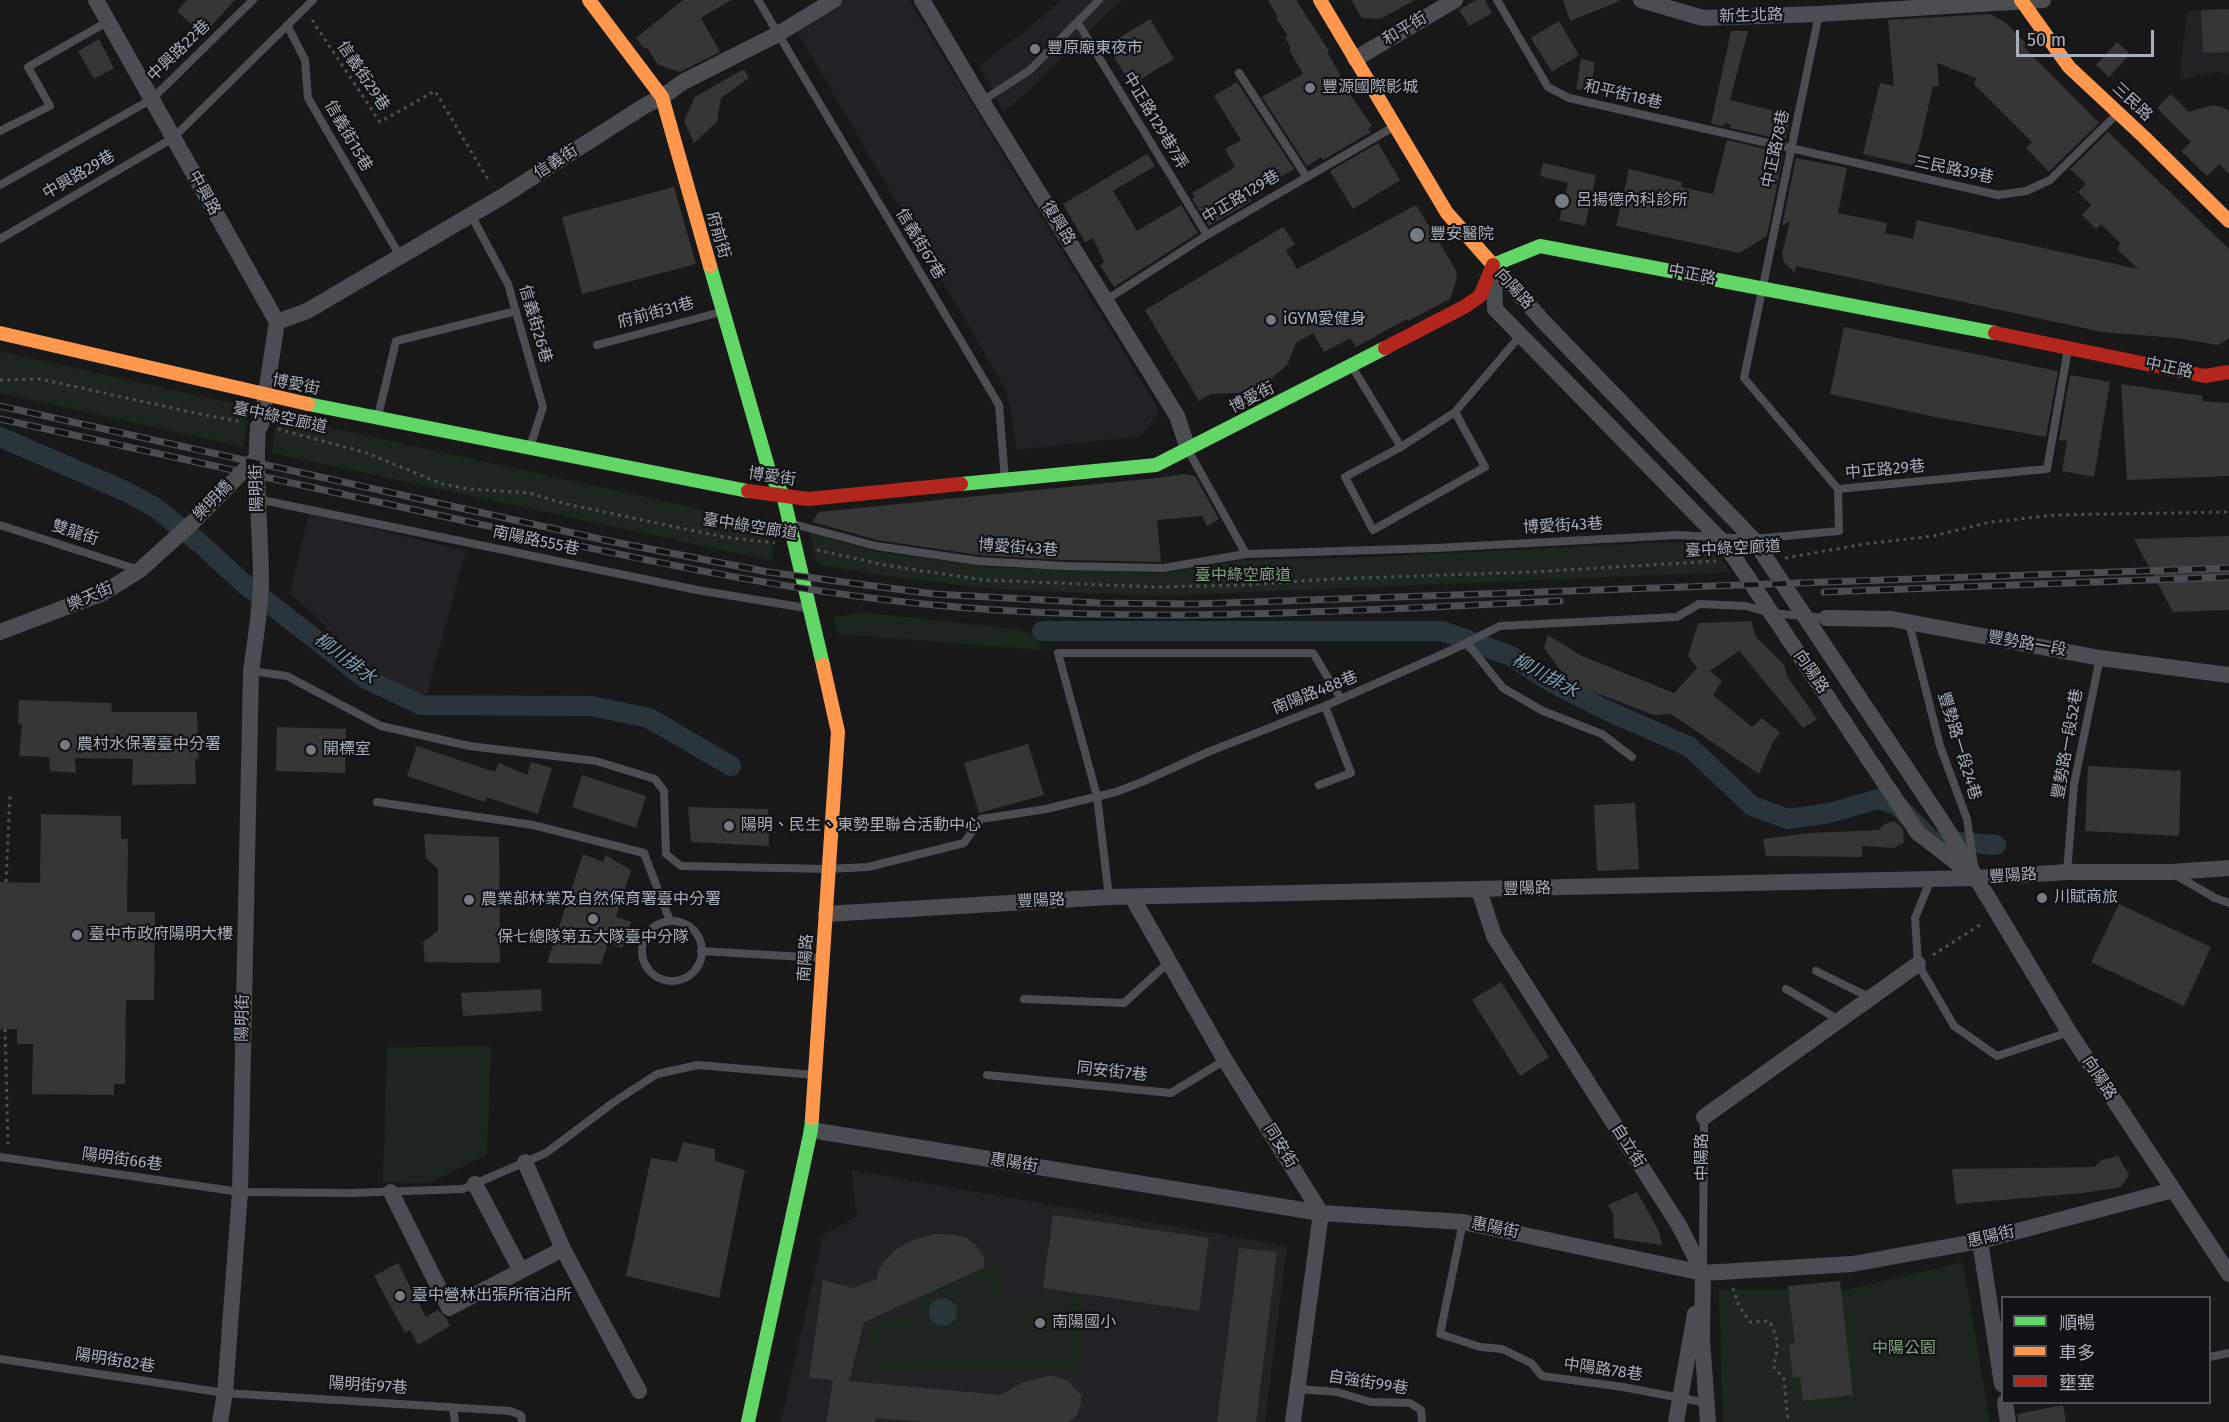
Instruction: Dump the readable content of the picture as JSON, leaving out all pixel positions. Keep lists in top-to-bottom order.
{
  "streets": {
    "street": [
      "新生北路",
      "和平街",
      "三民路",
      "信義街",
      "中興路",
      "復興路",
      "府前街",
      "中正路",
      "向陽路",
      "博愛街",
      "陽明街",
      "樂明橋",
      "樂天街",
      "豐勢路一段",
      "豐陽路",
      "南陽路",
      "同安街",
      "自立街",
      "中陽路",
      "惠陽街"
    ],
    "lane": [
      "中興路22巷",
      "和平街18巷",
      "中正路129巷7弄",
      "信義街15巷",
      "中正路78巷",
      "三民路39巷",
      "中興路29巷",
      "中正路129巷",
      "信義街67巷",
      "府前街31巷",
      "信義街26巷",
      "中正路29巷",
      "博愛街43巷",
      "雙龍街",
      "南陽路555巷",
      "南陽路488巷",
      "豐勢路一段52巷",
      "豐勢路一段24巷",
      "同安街7巷",
      "陽明街66巷",
      "陽明街82巷",
      "中陽路78巷",
      "自強街99巷",
      "陽明街97巷"
    ],
    "path": ["信義街29巷", "臺中綠空廊道"]
  },
  "crossings": [
    ["新生北路", "三民路"],
    ["新生北路", "中正路78巷"],
    ["中興路22巷", "中興路29巷"],
    ["中興路22巷", "中興路"],
    ["信義街29巷", "中興路29巷"],
    ["和平街18巷", "中正路78巷"],
    ["和平街18巷", "三民路39巷"],
    ["三民路", "三民路39巷"],
    ["中正路129巷7弄", "中正路129巷"],
    ["信義街15巷", "信義街"],
    ["信義街15巷", "中興路29巷"],
    ["中正路78巷", "三民路39巷"],
    ["中正路78巷", "中正路"],
    ["中正路78巷", "中正路29巷"],
    ["信義街", "中興路"],
    ["信義街", "府前街"],
    ["信義街", "信義街67巷"],
    ["信義街", "信義街26巷"],
    ["中興路29巷", "中興路"],
    ["中正路129巷", "復興路"],
    ["復興路", "博愛街"],
    ["府前街", "府前街31巷"],
    ["府前街", "博愛街"],
    ["府前街", "南陽路"],
    ["信義街67巷", "博愛街"],
    ["中正路", "向陽路"],
    ["中正路", "博愛街"],
    ["中正路", "中正路29巷"],
    ["向陽路", "博愛街"],
    ["向陽路", "臺中綠空廊道"],
    ["向陽路", "博愛街43巷"],
    ["向陽路", "南陽路488巷"],
    ["向陽路", "豐勢路一段24巷"],
    ["向陽路", "豐陽路"],
    ["向陽路", "惠陽街"],
    ["信義街26巷", "博愛街"],
    ["博愛街", "陽明街"],
    ["博愛街", "南陽路"],
    ["臺中綠空廊道", "陽明街"],
    ["臺中綠空廊道", "南陽路"],
    ["中正路29巷", "博愛街43巷"],
    ["陽明街", "樂明橋"],
    ["陽明街", "南陽路555巷"],
    ["陽明街", "南陽路488巷"],
    ["陽明街", "陽明街66巷"],
    ["陽明街", "陽明街82巷"],
    ["陽明街", "陽明街97巷"],
    ["樂明橋", "樂天街"],
    ["博愛街43巷", "南陽路"],
    ["雙龍街", "樂天街"],
    ["南陽路555巷", "南陽路"],
    ["豐勢路一段", "南陽路488巷"],
    ["豐勢路一段", "豐勢路一段52巷"],
    ["豐勢路一段", "豐勢路一段24巷"],
    ["南陽路488巷", "南陽路"],
    ["豐勢路一段52巷", "豐陽路"],
    ["豐勢路一段24巷", "豐陽路"],
    ["豐陽路", "南陽路"],
    ["豐陽路", "同安街"],
    ["豐陽路", "自立街"],
    ["南陽路", "陽明街66巷"],
    ["南陽路", "惠陽街"],
    ["同安街7巷", "同安街"],
    ["同安街", "惠陽街"],
    ["自立街", "中陽路"],
    ["自立街", "惠陽街"],
    ["自立街", "中陽路78巷"],
    ["中陽路", "惠陽街"],
    ["中陽路", "中陽路78巷"],
    ["惠陽街", "中陽路78巷"],
    ["陽明街82巷", "陽明街97巷"]
  ],
  "water": ["柳川排水"],
  "parks": ["臺中綠空廊道", "中陽公園"],
  "places": [
    "豐原廟東夜市",
    "豐源國際影城",
    "呂揚德內科診所",
    "豐安醫院",
    "iGYM愛健身",
    "農村水保署臺中分署",
    "開標室",
    "陽明、民生、東勢里聯合活動中心",
    "川賦商旅",
    "農業部林業及自然保育署臺中分署",
    "保七總隊第五大隊臺中分隊",
    "臺中市政府陽明大樓",
    "臺中營林出張所宿泊所",
    "南陽國小"
  ],
  "legend": ["順暢", "車多", "壅塞"],
  "scale_bar": "50 m"
}
